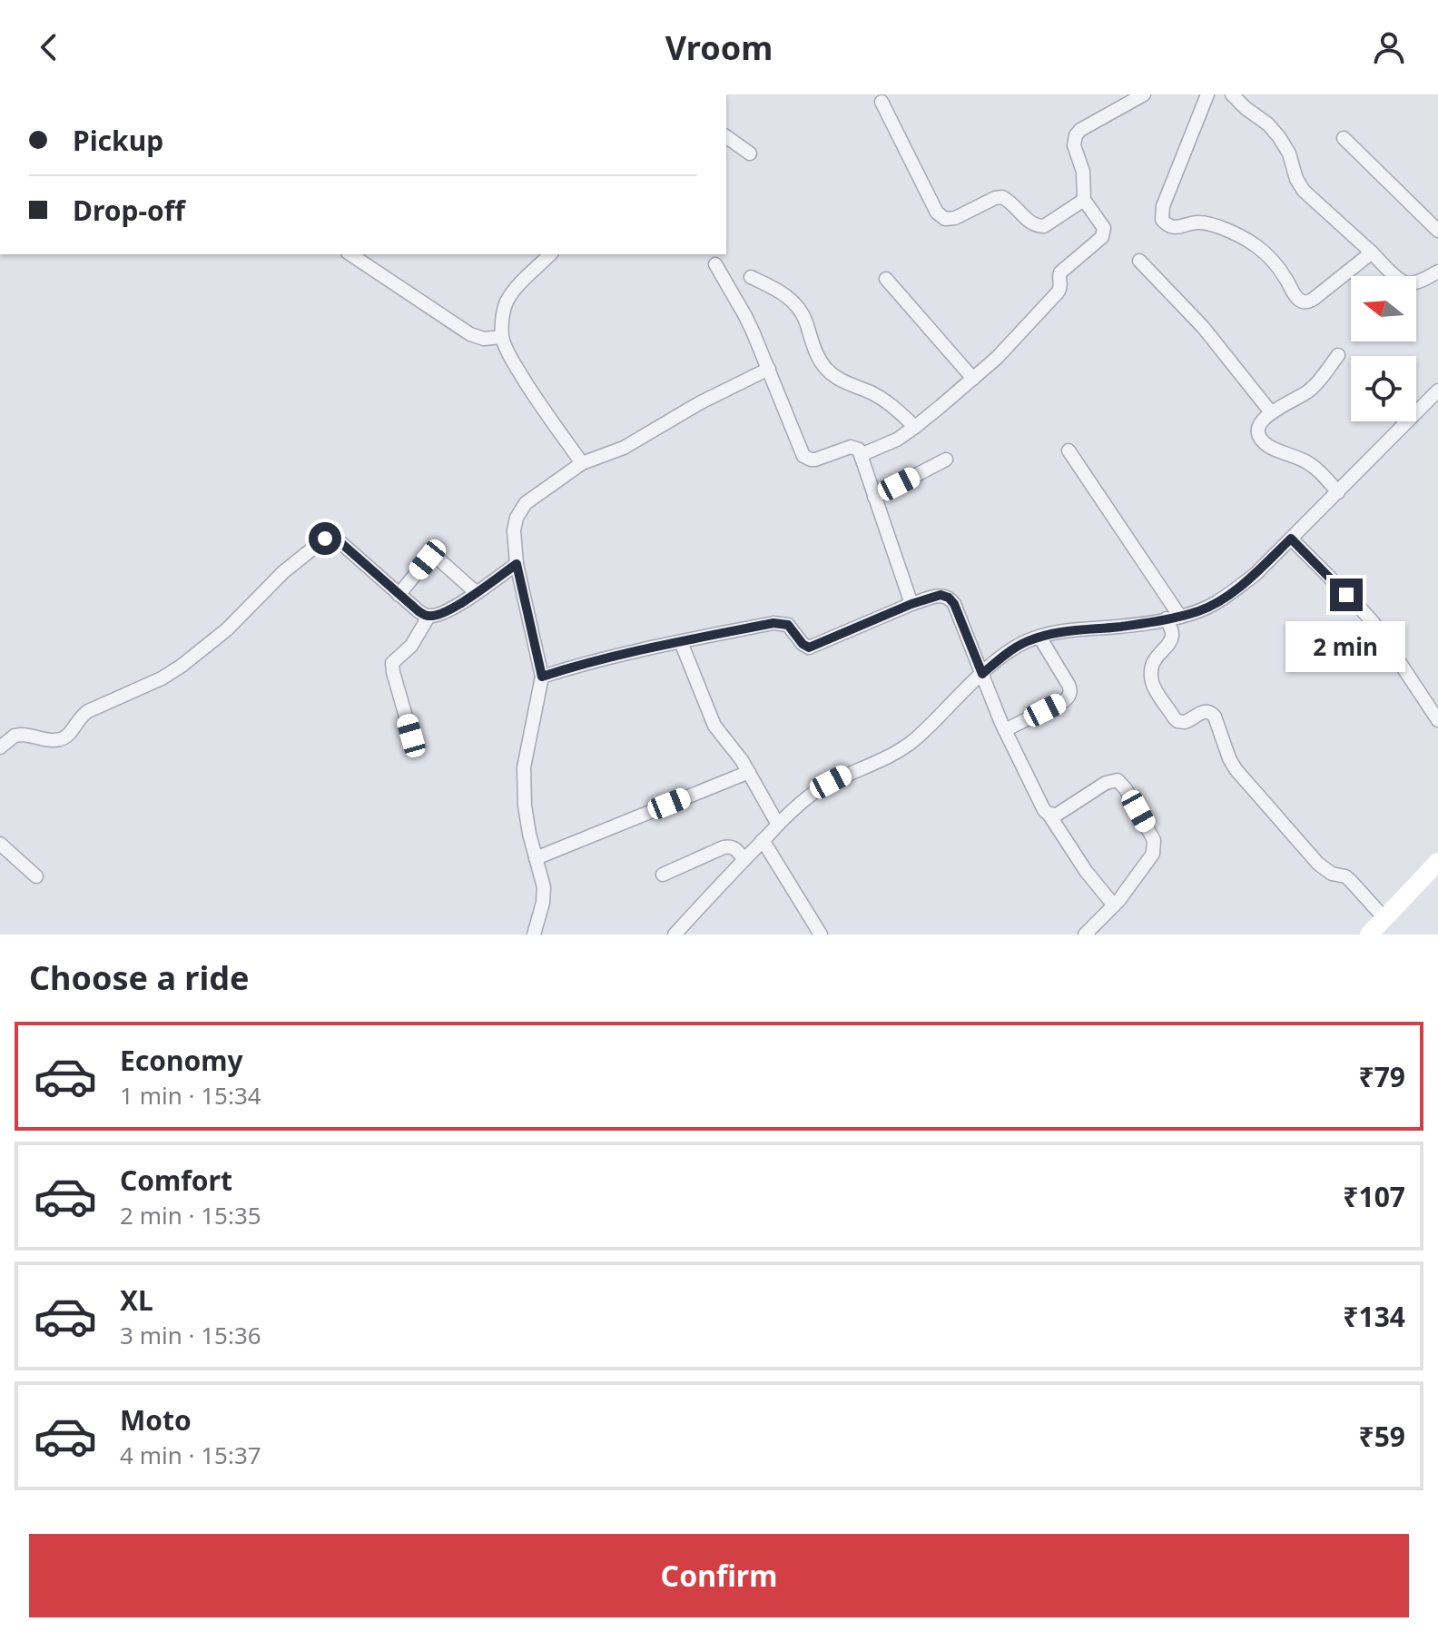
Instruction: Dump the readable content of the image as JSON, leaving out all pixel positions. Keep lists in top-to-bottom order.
{
  "north": "left",
  "page": {
    "header": "Vroom",
    "banner": ["Pickup", "Drop-off"],
    "bubble": "2 min",
    "heading": "Choose a ride",
    "list": [
      {
        "name": "Economy",
        "note": "1 min · 15:34",
        "value": "₹79"
      },
      {
        "name": "Comfort",
        "note": "2 min · 15:35",
        "value": "₹107"
      },
      {
        "name": "XL",
        "note": "3 min · 15:36",
        "value": "₹134"
      },
      {
        "name": "Moto",
        "note": "4 min · 15:37",
        "value": "₹59"
      }
    ],
    "buttons": "Confirm"
  }
}
